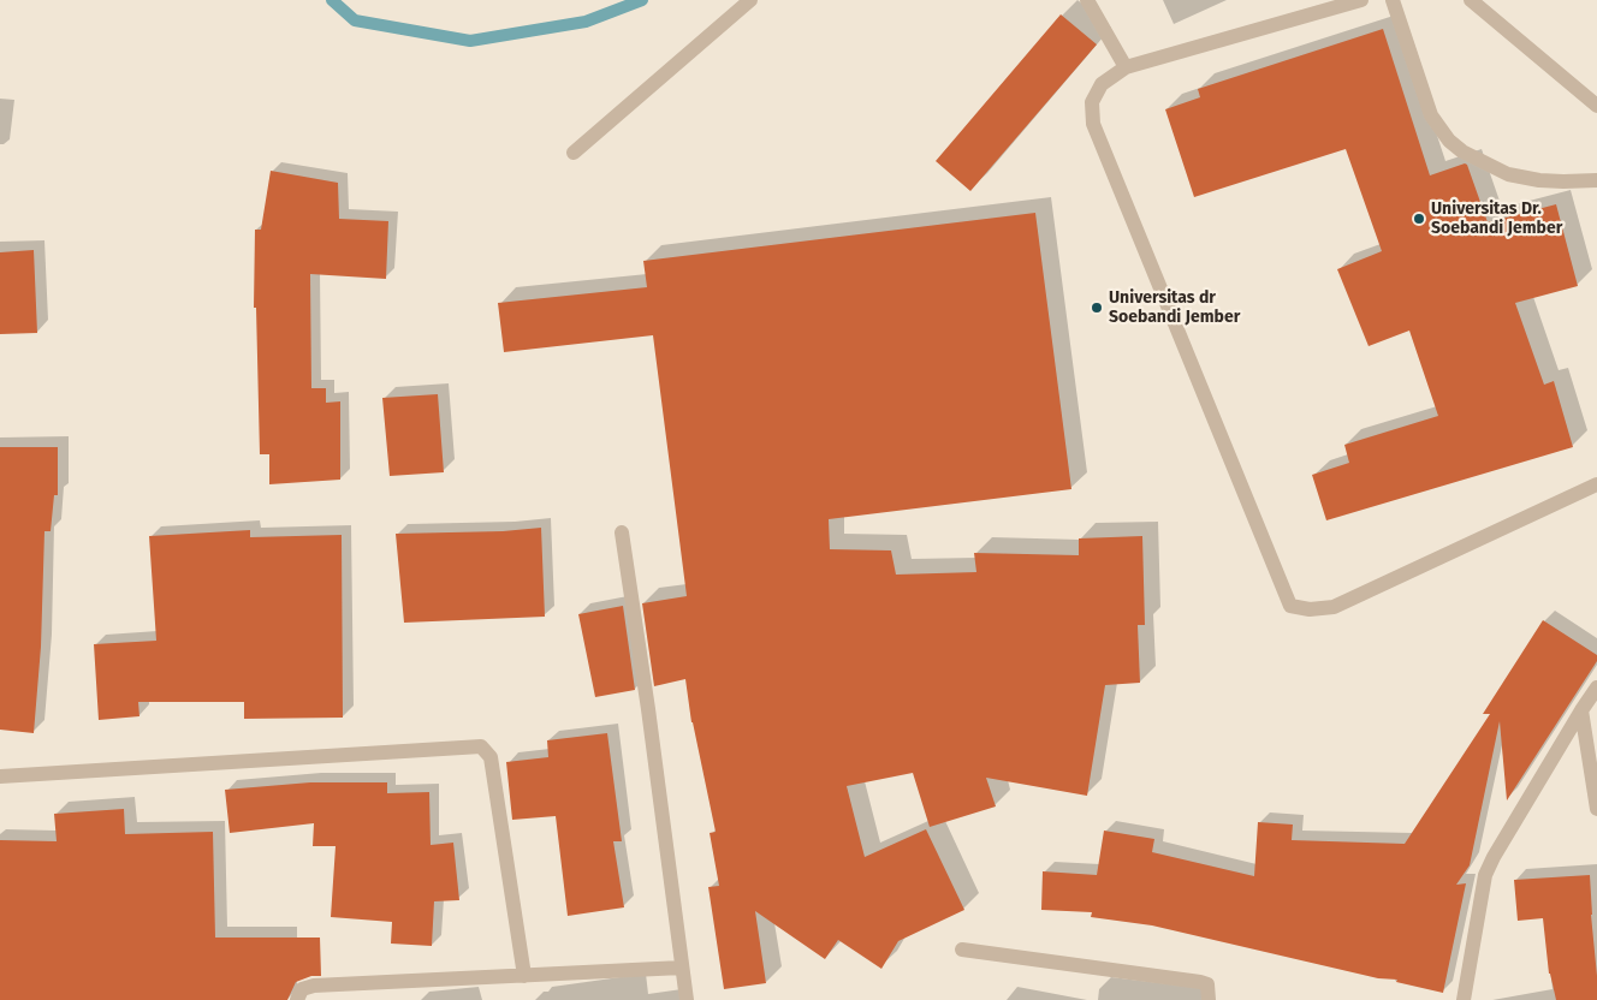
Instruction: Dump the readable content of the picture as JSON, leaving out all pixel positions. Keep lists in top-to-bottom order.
{
  "places": ["Universitas Dr. Soebandi Jember", "Universitas dr Soebandi Jember"]
}
